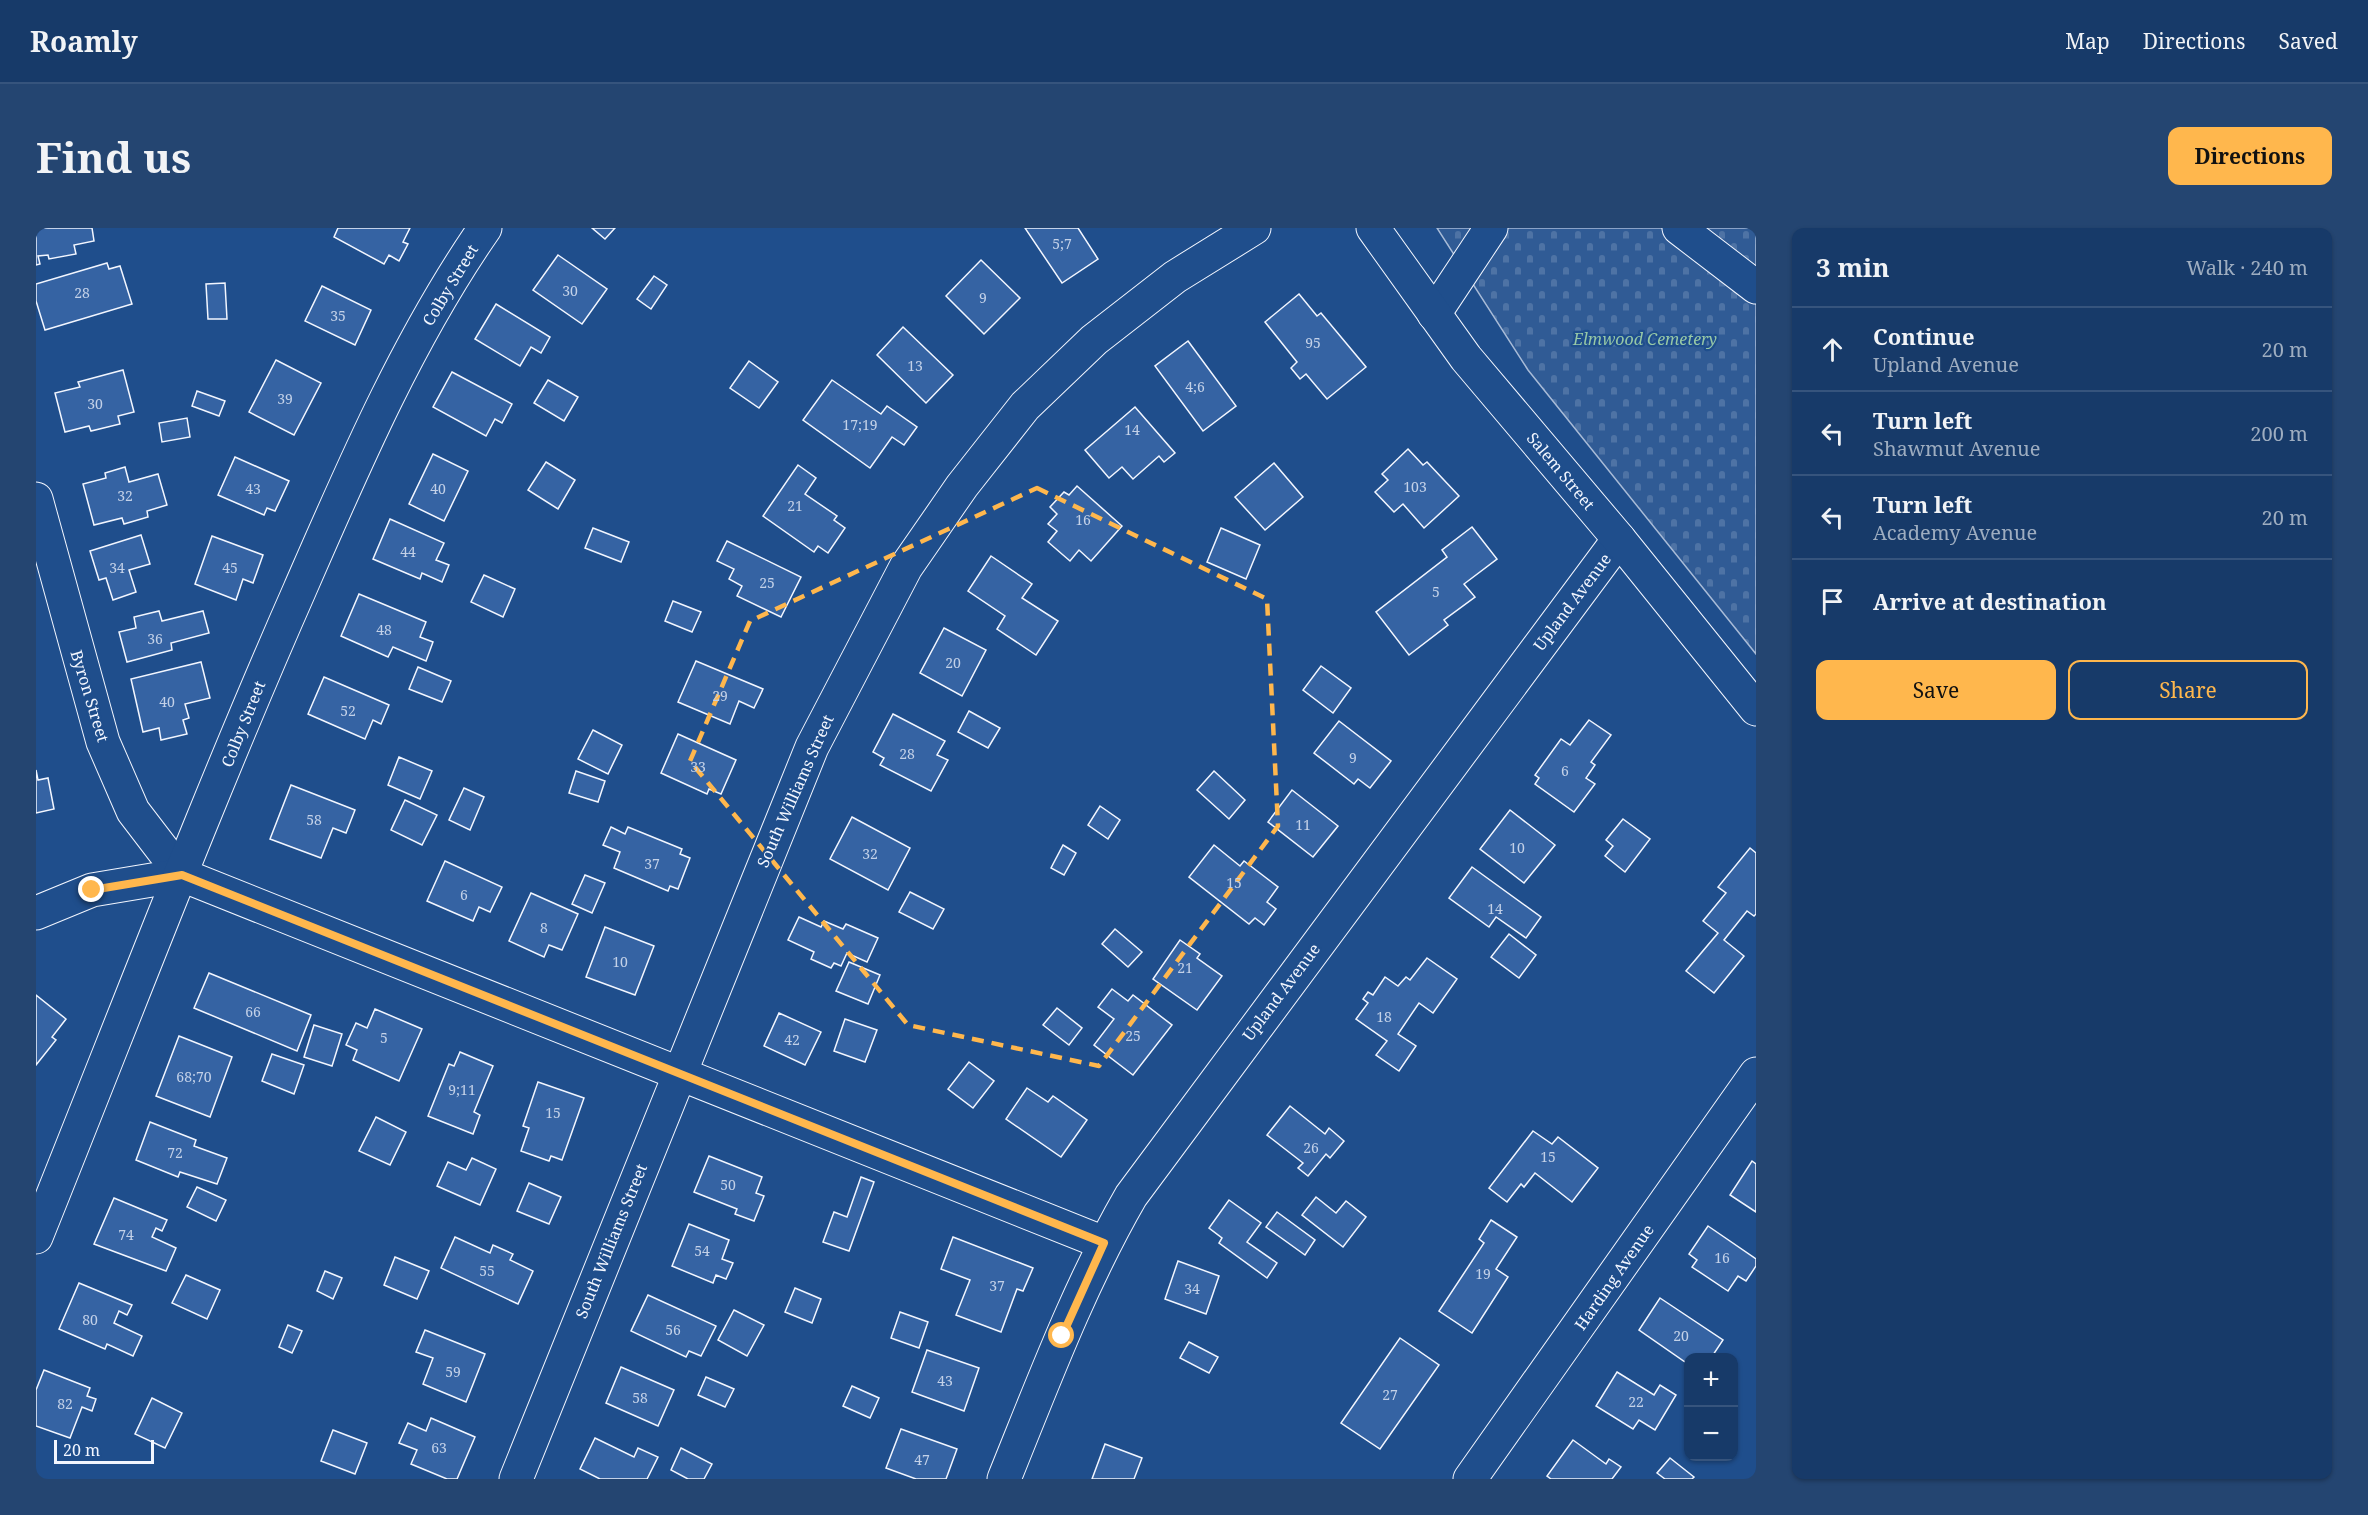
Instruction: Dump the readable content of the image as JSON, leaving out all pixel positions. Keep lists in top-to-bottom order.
{
  "streets": {
    "street": [
      "Colby Street",
      "Salem Street",
      "Upland Avenue",
      "Byron Street",
      "South Williams Street",
      "Harding Avenue"
    ]
  },
  "crossings": [
    ["Colby Street", "Byron Street"],
    ["Salem Street", "Upland Avenue"]
  ],
  "parks": ["Elmwood Cemetery"],
  "house_numbers": [
    "5;7",
    "30",
    "28",
    "9",
    "35",
    "95",
    "13",
    "4;6",
    "39",
    "30",
    "17;19",
    "14",
    "103",
    "43",
    "40",
    "32",
    "21",
    "16",
    "44",
    "34",
    "45",
    "25",
    "5",
    "48",
    "36",
    "20",
    "29",
    "40",
    "52",
    "28",
    "9",
    "33",
    "6",
    "58",
    "11",
    "10",
    "32",
    "37",
    "15",
    "6",
    "14",
    "8",
    "10",
    "21",
    "66",
    "18",
    "25",
    "5",
    "42",
    "68;70",
    "9;11",
    "15",
    "26",
    "72",
    "15",
    "50",
    "74",
    "54",
    "16",
    "55",
    "19",
    "37",
    "34",
    "80",
    "56",
    "20",
    "59",
    "43",
    "27",
    "58",
    "22",
    "82",
    "63",
    "47"
  ],
  "scale_bar": "20 m",
  "page": {
    "header": "Roamly",
    "nav": ["Map", "Directions", "Saved"],
    "buttons": [
      "Directions",
      ["Save", "Share"]
    ],
    "title": "Find us",
    "heading": ["3 min", "Walk · 240 m"],
    "list": [
      ["Continue", "Upland Avenue", "20 m"],
      ["Turn left", "Shawmut Avenue", "200 m"],
      ["Turn left", "Academy Avenue", "20 m"],
      "Arrive at destination"
    ],
    "map_buttons": ["+", "−"],
    "scale": "20 m"
  }
}
